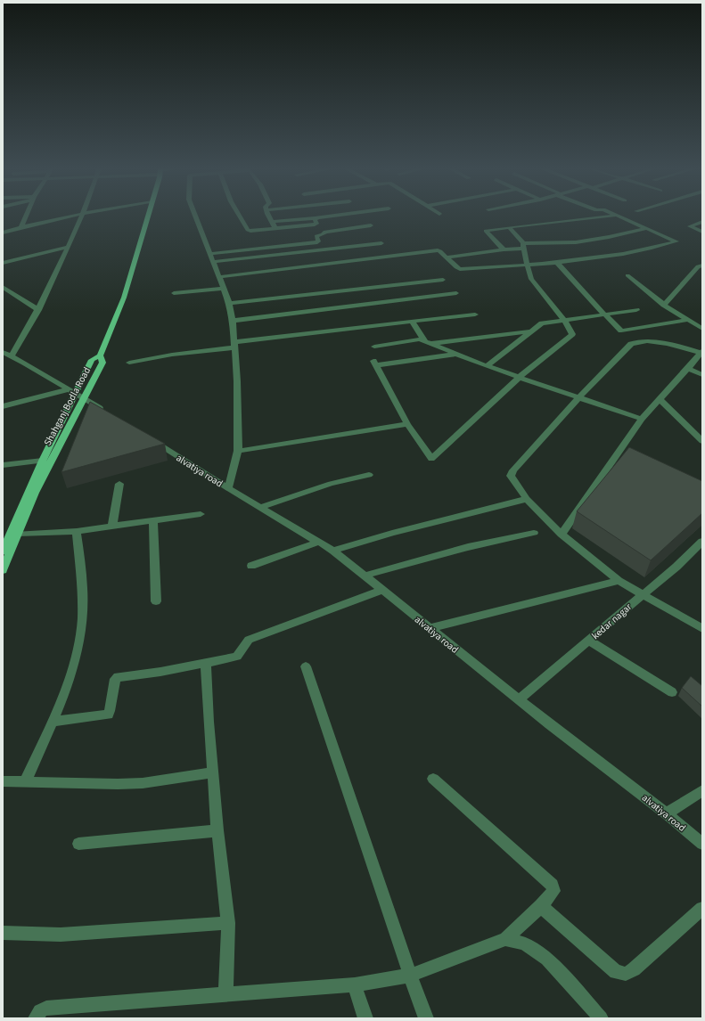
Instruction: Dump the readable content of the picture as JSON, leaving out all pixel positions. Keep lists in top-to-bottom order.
{
  "streets": {
    "main road": ["Shahganj Bodla Road"],
    "street": ["alvatiya road", "kedar nagar"]
  },
  "crossings": [
    ["alvatiya road", "kedar nagar"]
  ]
}
